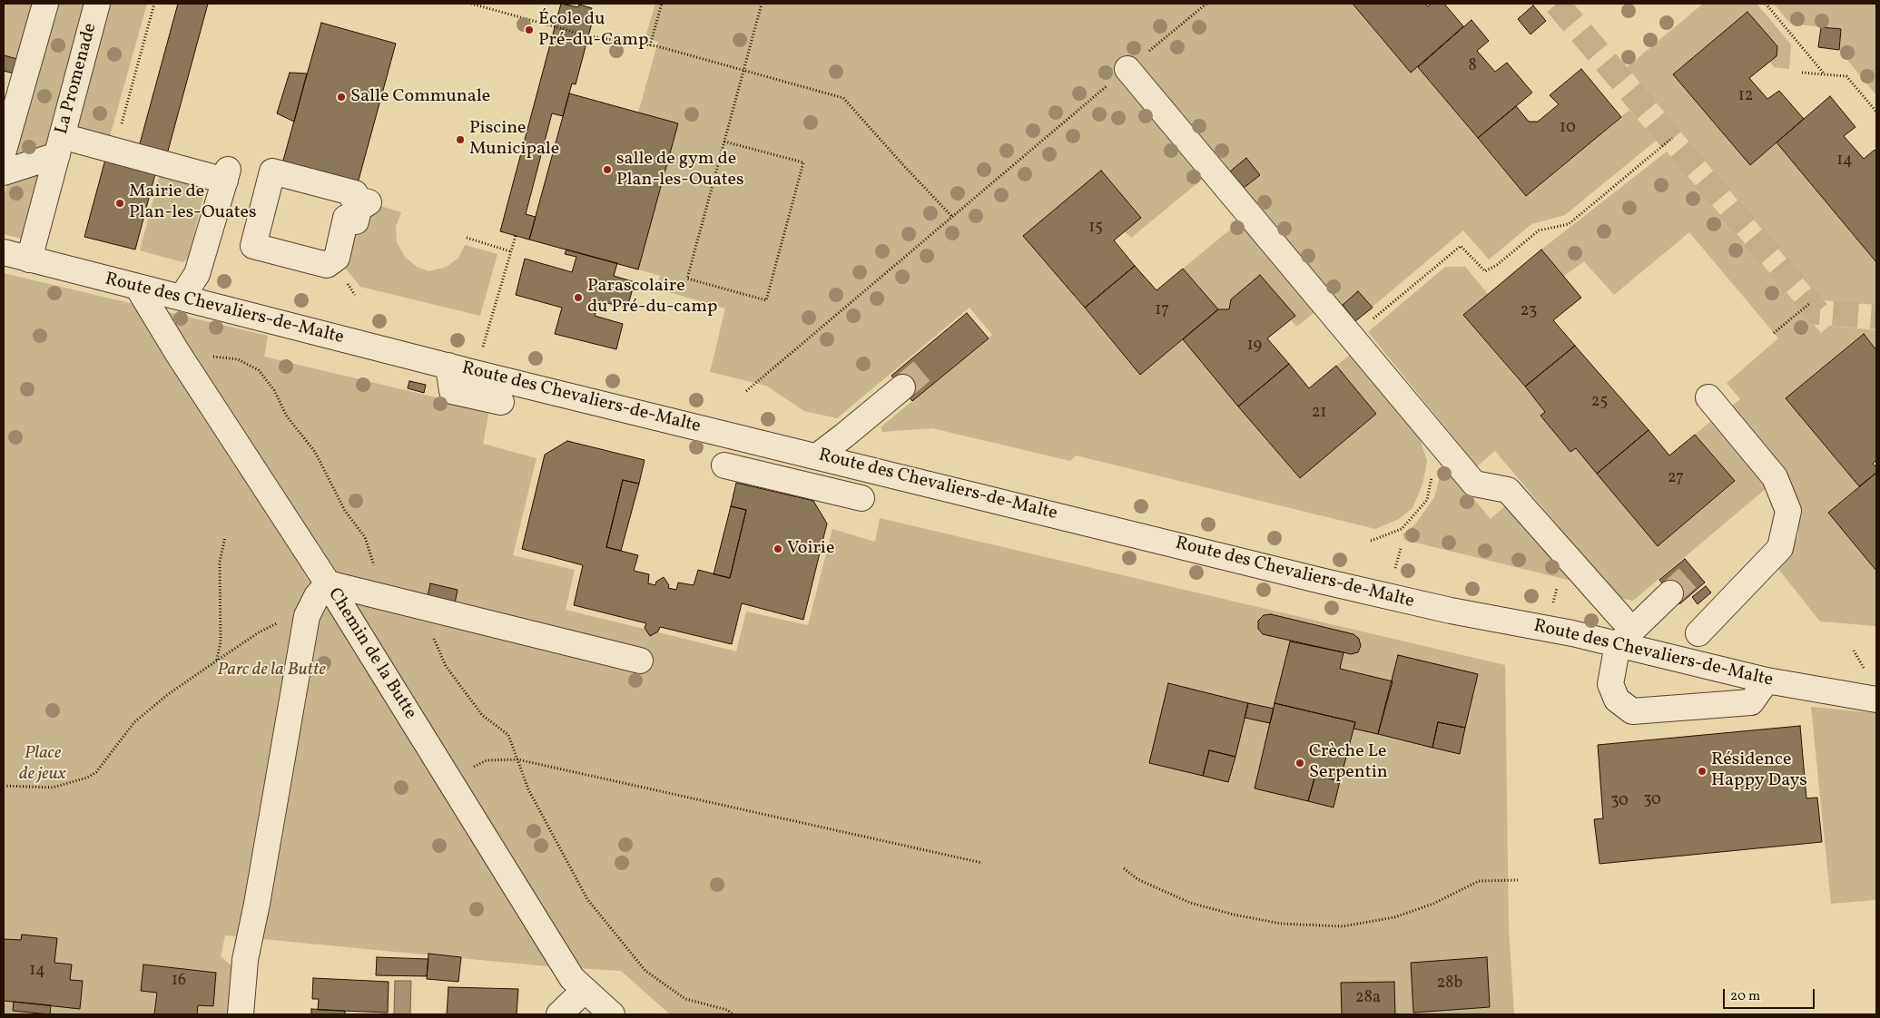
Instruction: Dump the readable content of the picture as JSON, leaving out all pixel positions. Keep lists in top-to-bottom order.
{
  "streets": {
    "street": ["La Promenade", "Route des Chevaliers-de-Malte", "Chemin de la Butte"]
  },
  "crossings": [
    ["La Promenade", "Route des Chevaliers-de-Malte"],
    ["Route des Chevaliers-de-Malte", "Chemin de la Butte"]
  ],
  "parks": ["Parc de la Butte", "Place de jeux"],
  "places": [
    "École du Pré-du-Camp",
    "Salle Communale",
    "Piscine Municipale",
    "salle de gym de Plan-les-Ouates",
    "Mairie de Plan-les-Ouates",
    "Parascolaire du Pré-du-camp",
    "Voirie",
    "Crèche Le Serpentin",
    "Résidence Happy Days"
  ],
  "house_numbers": [
    "8",
    "12",
    "10",
    "14",
    "15",
    "17",
    "23",
    "19",
    "25",
    "21",
    "27",
    "30",
    "30",
    "14",
    "16",
    "28b",
    "28a"
  ],
  "scale_bar": "20 m"
}
